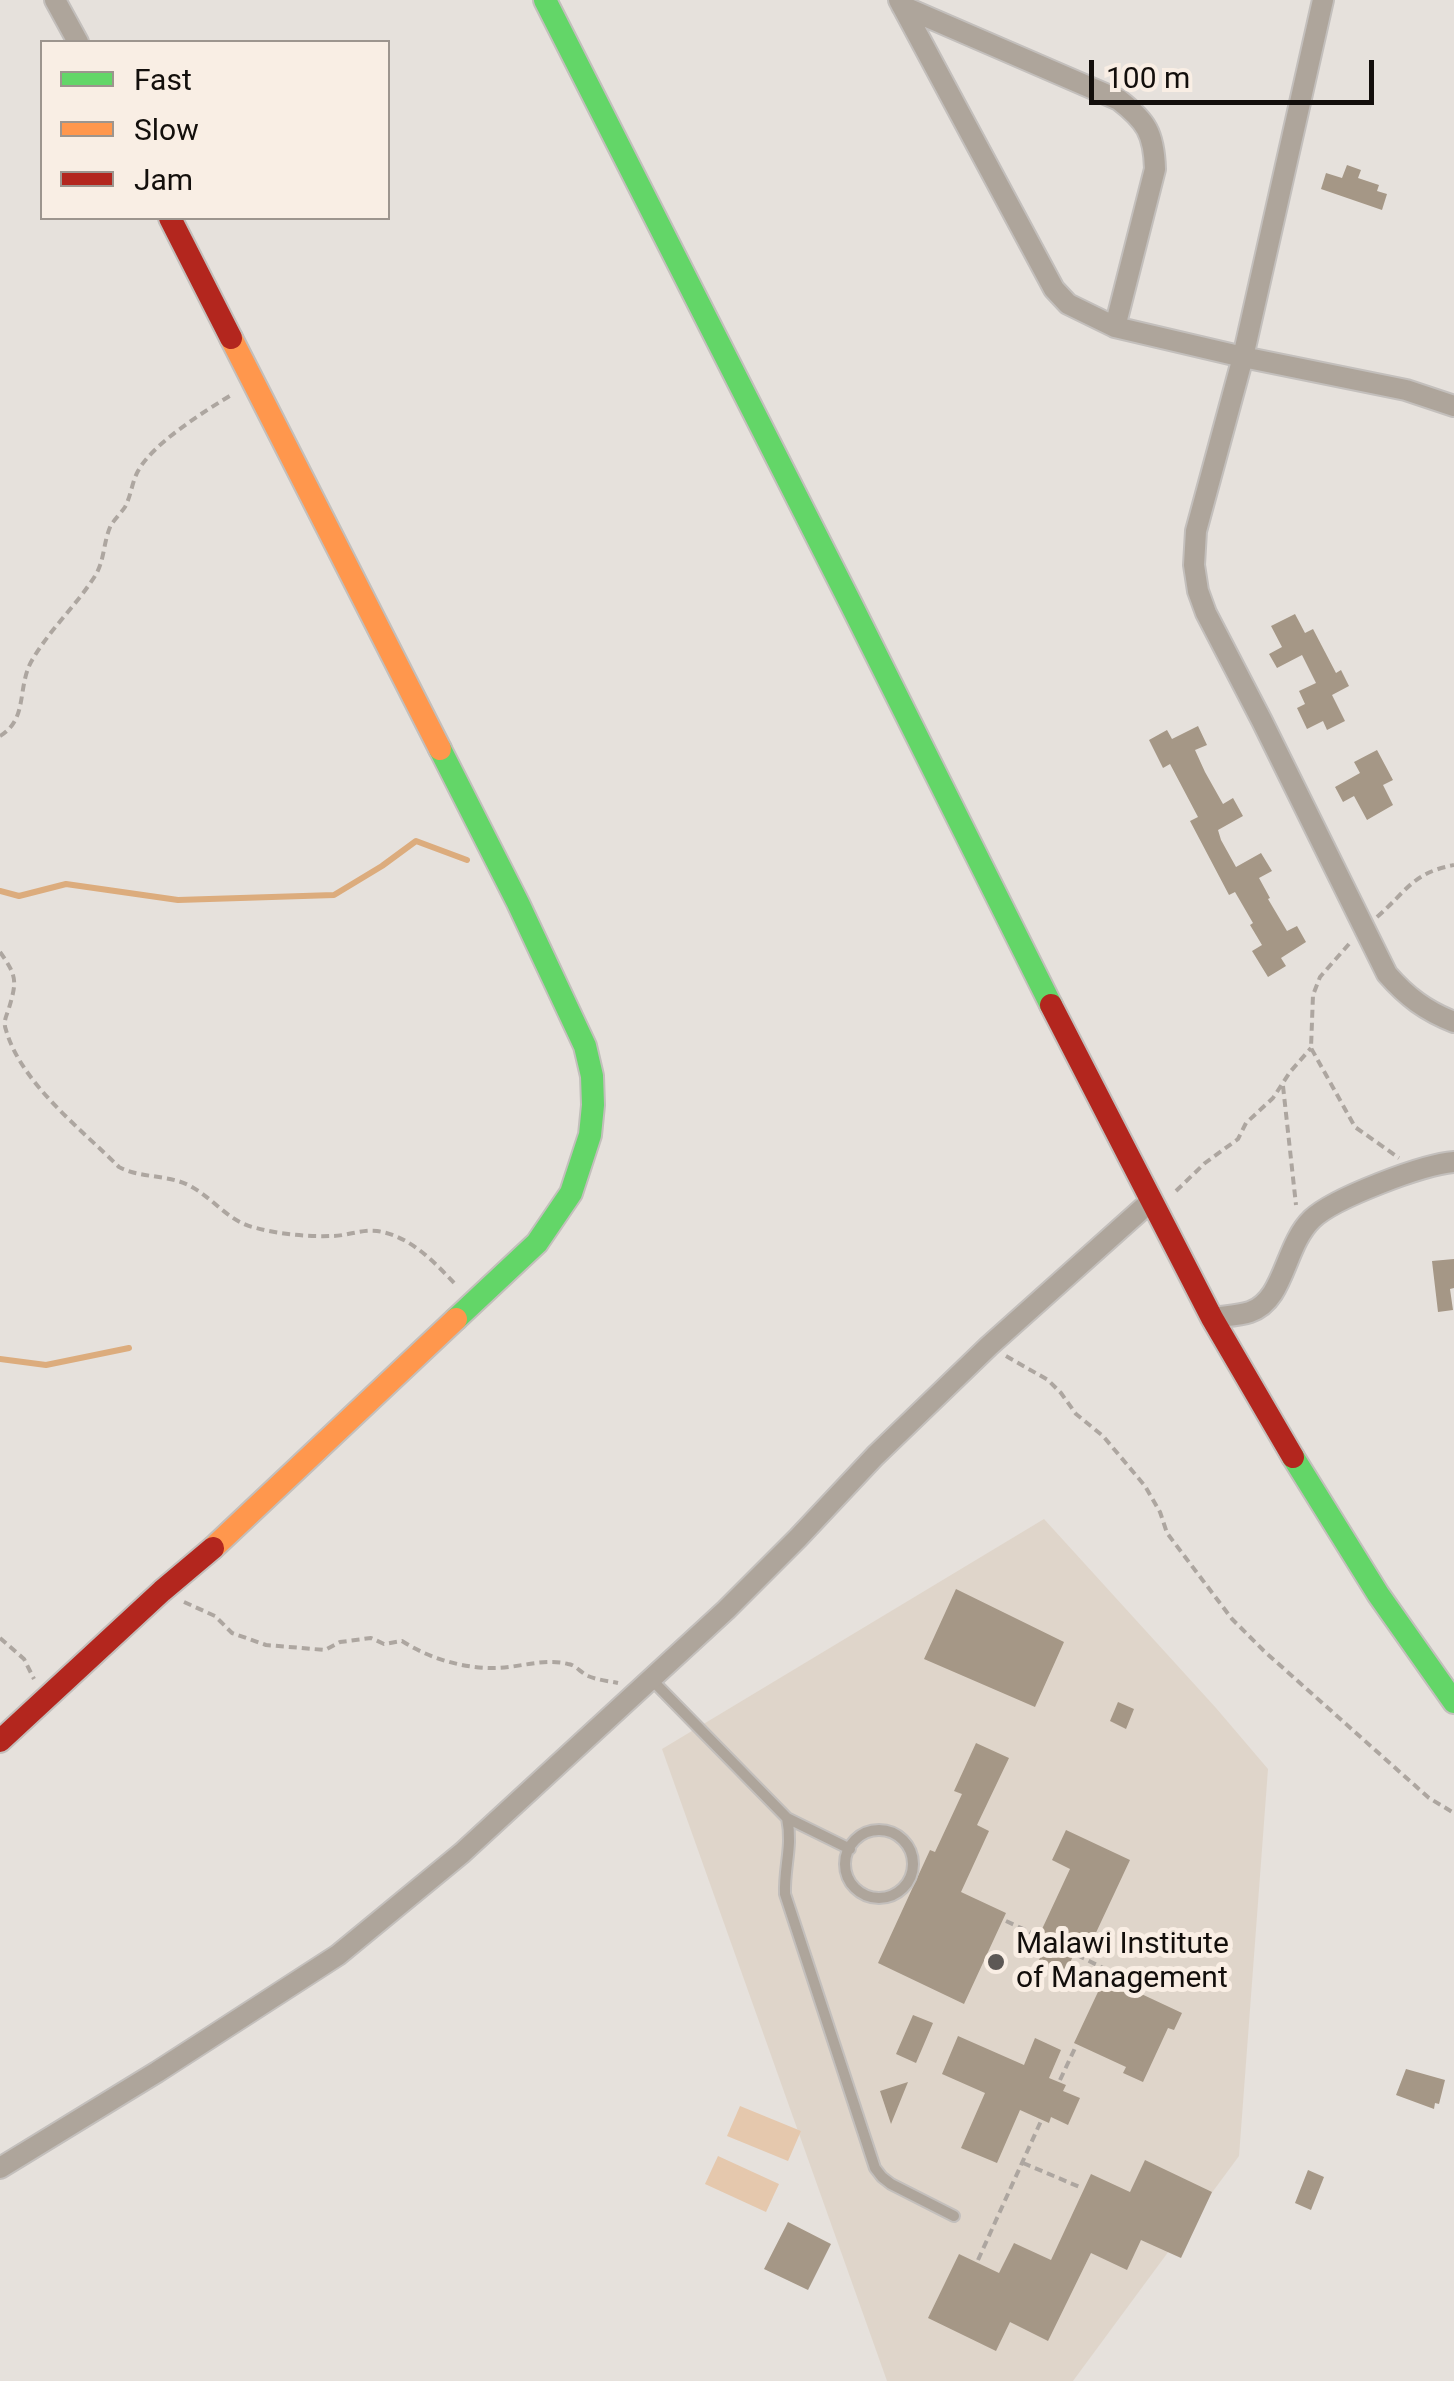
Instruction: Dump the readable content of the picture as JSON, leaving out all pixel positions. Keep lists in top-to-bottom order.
{
  "places": ["Malawi Institute of Management"],
  "legend": ["Fast", "Slow", "Jam"],
  "scale_bar": "100 m"
}
